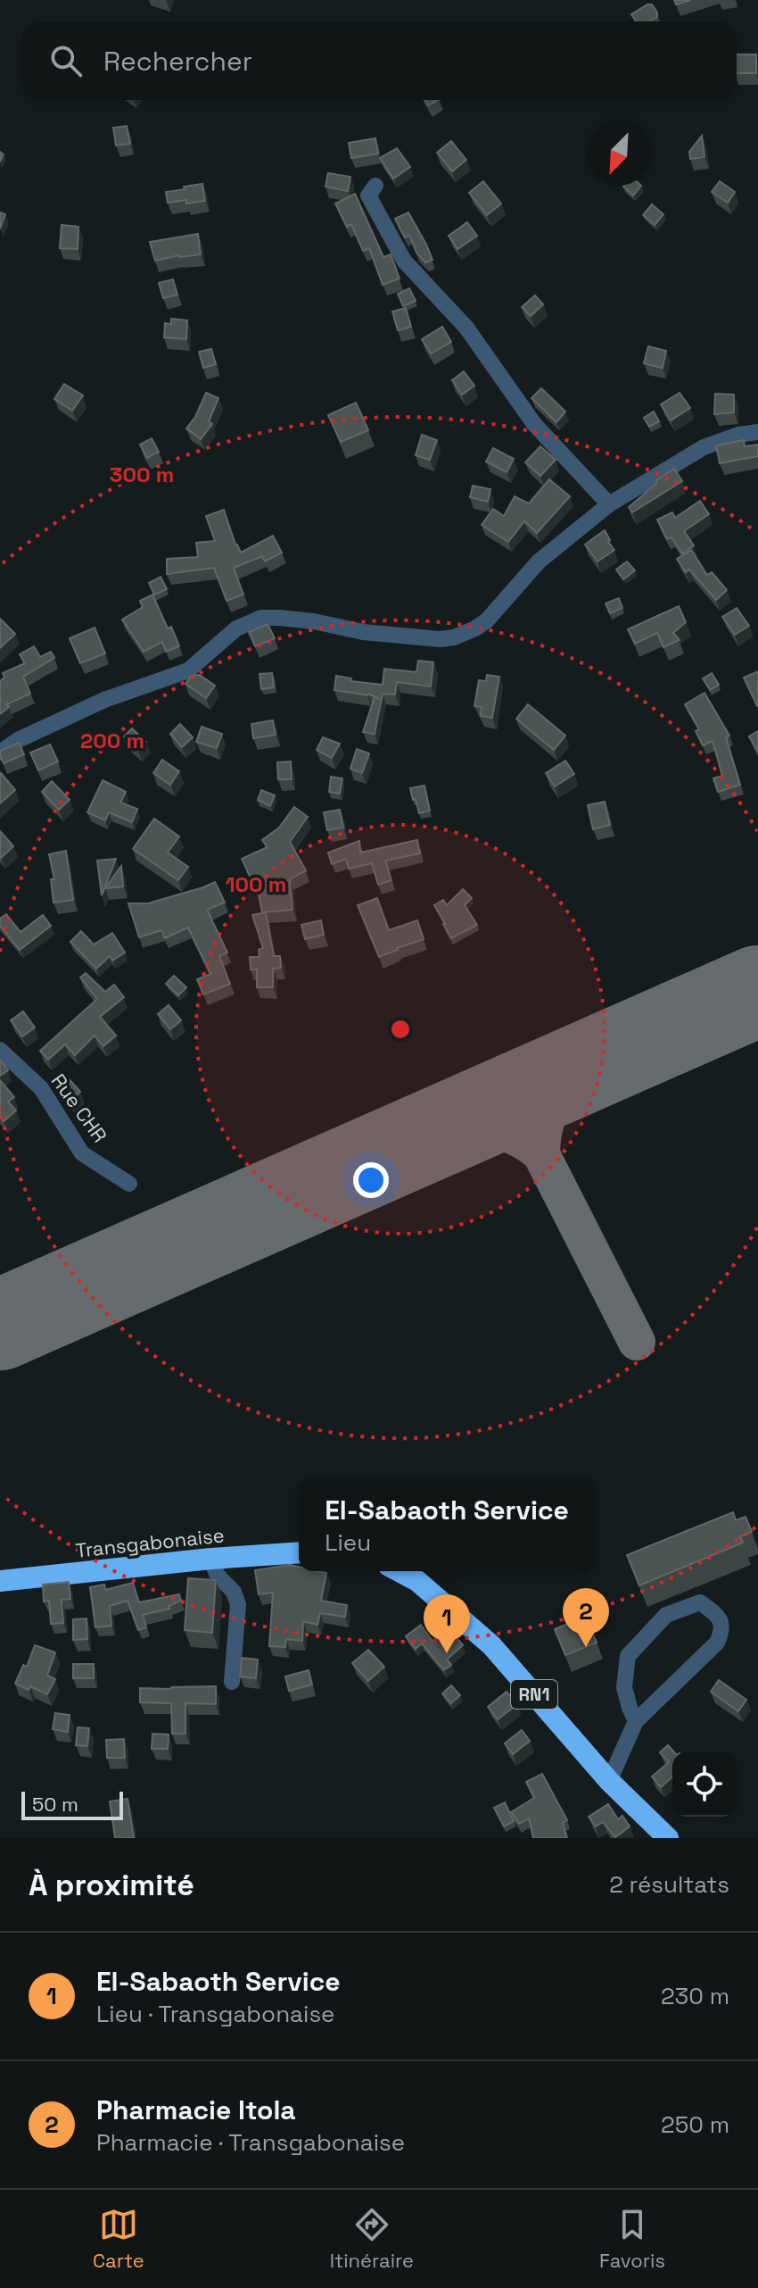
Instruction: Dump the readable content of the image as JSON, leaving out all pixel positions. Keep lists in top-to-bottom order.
{
  "streets": {
    "highway": ["Transgabonaise", "RN1"],
    "street": ["Rue CHR"]
  },
  "scale_bar": "50 m",
  "north": "bottom left",
  "page": {
    "search": "Rechercher",
    "popup": ["El-Sabaoth Service", "Lieu"],
    "pins": ["2", "1"],
    "scale": "50 m",
    "heading": ["À proximité", "2 résultats"],
    "list": [
      {
        "mark": "1",
        "name": "El-Sabaoth Service",
        "note": "Lieu · Transgabonaise",
        "value": "230 m"
      },
      {
        "mark": "2",
        "name": "Pharmacie Itola",
        "note": "Pharmacie · Transgabonaise",
        "value": "250 m"
      }
    ],
    "nav": ["Carte", "Itinéraire", "Favoris"]
  },
  "rings": ["300 m", "200 m", "100 m"]
}
